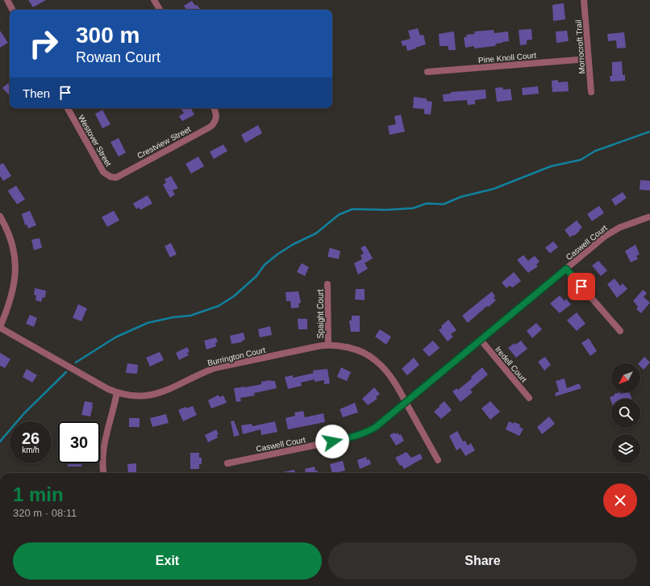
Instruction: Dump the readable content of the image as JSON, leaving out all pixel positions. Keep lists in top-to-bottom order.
{
  "streets": {
    "street": [
      "Morrocroft Trail",
      "Pine Knoll Court",
      "Westover Street",
      "Crestview Street",
      "Caswell Court",
      "Spaight Court",
      "Burrington Court",
      "Iredell Court"
    ]
  },
  "crossings": [
    ["Morrocroft Trail", "Pine Knoll Court"],
    ["Westover Street", "Crestview Street"],
    ["Caswell Court", "Burrington Court"],
    ["Caswell Court", "Iredell Court"],
    ["Spaight Court", "Burrington Court"]
  ],
  "north": "bottom left",
  "page": {
    "turn": ["300 m", "Rowan Court"],
    "then": "Then",
    "speed": "26 km/h",
    "limit": "30",
    "heading": ["1 min", "320 m · 08:11"],
    "buttons": ["Exit", "Share"]
  }
}
